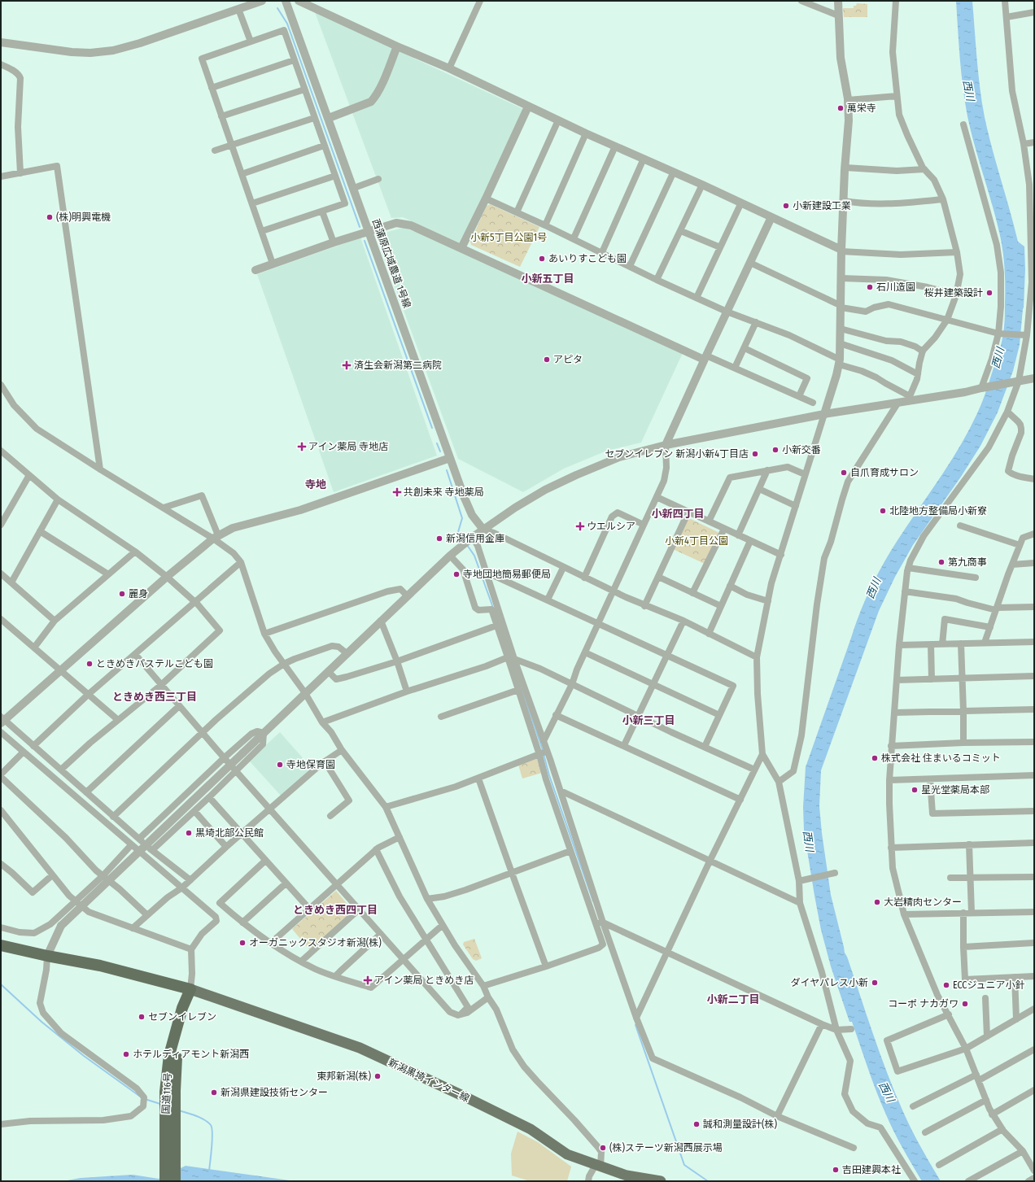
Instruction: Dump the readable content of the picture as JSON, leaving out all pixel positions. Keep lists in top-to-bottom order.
{
  "streets": {
    "highway": ["国道116号"],
    "main road": ["新潟黒埼インター線"],
    "street": ["西蒲原広域農道 1号線"]
  },
  "crossings": [
    ["新潟黒埼インター線", "国道116号"]
  ],
  "districts": [
    "小新五丁目",
    "寺地",
    "小新四丁目",
    "ときめき西三丁目",
    "小新三丁目",
    "ときめき西四丁目",
    "小新二丁目"
  ],
  "water": ["西川"],
  "parks": ["小新5丁目公園1号", "小新4丁目公園"],
  "places": {
    "other": [
      "萬栄寺",
      "小新建設工業",
      "(株)明興電機",
      "あいりすこども園",
      "石川造園",
      "桜井建築設計",
      "アピタ",
      "小新交番",
      "セブンイレブン 新潟小新4丁目店",
      "自爪育成サロン",
      "北陸地方整備局小新寮",
      "新潟信用金庫",
      "第九商事",
      "寺地団地簡易郵便局",
      "麗身",
      "ときめきパステルこども園",
      "株式会社 住まいるコミット",
      "寺地保育園",
      "星光堂薬局本部",
      "黒埼北部公民館",
      "大岩精肉センター",
      "オーガニックスタジオ新潟(株)",
      "ダイヤパレス小新",
      "ECCジュニア小針",
      "コーポ ナカガワ",
      "セブンイレブン",
      "ホテルディアモント新潟西",
      "東邦新潟(株)",
      "新潟県建設技術センター",
      "誠和測量設計(株)",
      "(株)ステーツ新潟西展示場",
      "吉田建興本社"
    ],
    "health": [
      "済生会新潟第二病院",
      "アイン薬局 寺地店",
      "共創未来 寺地薬局",
      "ウエルシア",
      "アイン薬局 ときめき店"
    ]
  }
}
